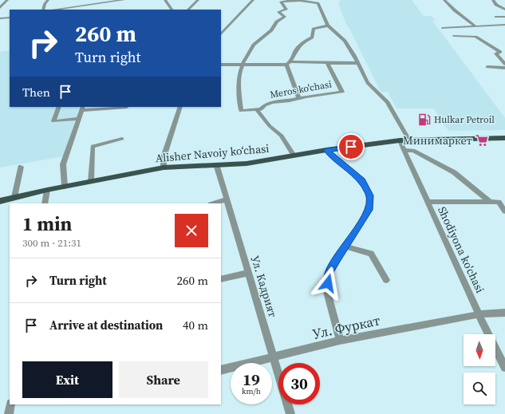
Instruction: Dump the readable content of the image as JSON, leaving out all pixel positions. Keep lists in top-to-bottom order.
{
  "streets": {
    "main road": ["Alisher Navoiy koʻchasi"],
    "street": [
      "Meros ko'chasi",
      "Shodiyona ko'chasi",
      "Ул. Кадрият",
      "Ул. Фуркат"
    ]
  },
  "crossings": [
    ["Alisher Navoiy koʻchasi", "Shodiyona ko'chasi"],
    ["Alisher Navoiy koʻchasi", "Ул. Кадрият"],
    ["Shodiyona ko'chasi", "Ул. Фуркат"],
    ["Ул. Кадрият", "Ул. Фуркат"]
  ],
  "places": {
    "fuel station": ["Hulkar Petroil"],
    "supermarket": ["Минимаркет"]
  },
  "north": "bottom",
  "page": {
    "turn": ["260 m", "Turn right"],
    "then": "Then",
    "heading": ["1 min", "300 m · 21:31"],
    "list": [
      {
        "name": "Turn right",
        "value": "260 m"
      },
      {
        "name": "Arrive at destination",
        "value": "40 m"
      }
    ],
    "buttons": ["Exit", "Share"],
    "speed": "19 km/h",
    "limit": "30"
  }
}
